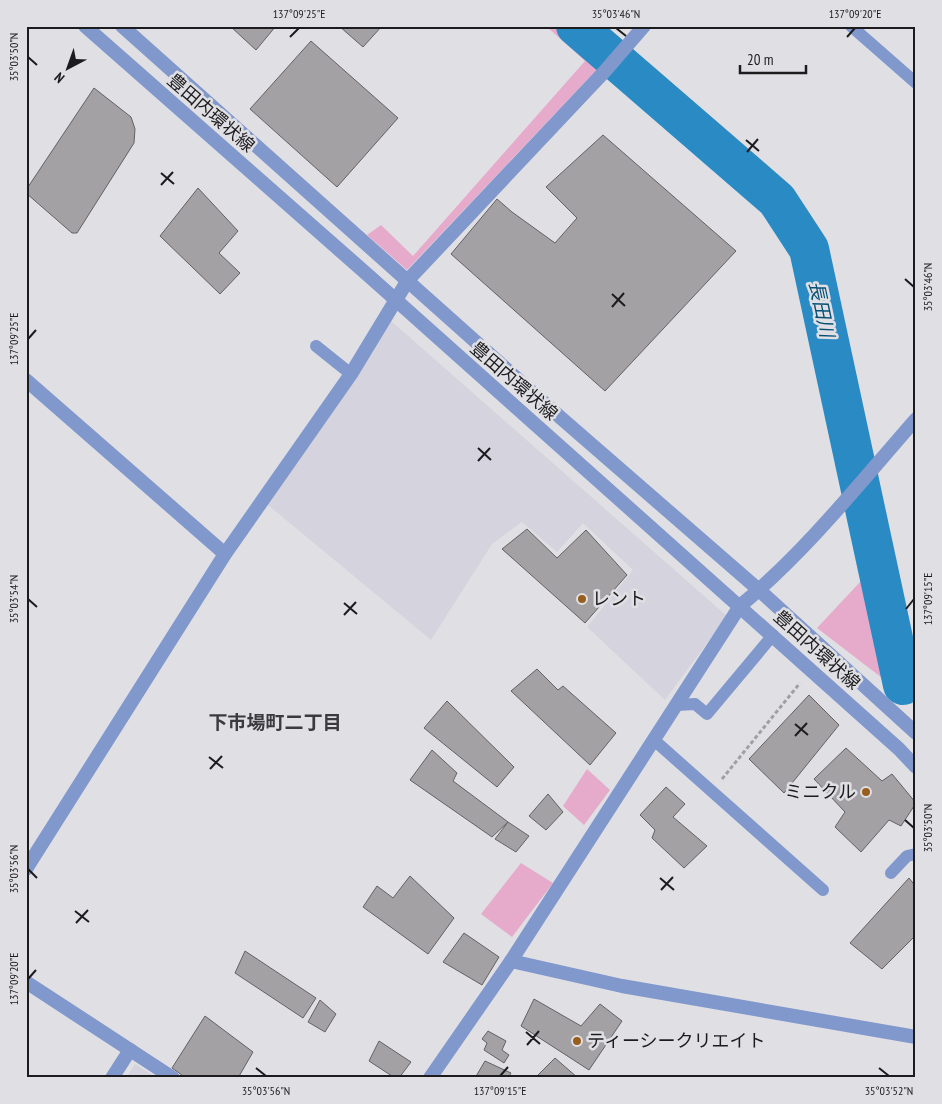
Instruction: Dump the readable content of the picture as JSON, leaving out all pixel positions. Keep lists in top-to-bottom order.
{
  "streets": {
    "street": ["豊田内環状線"]
  },
  "districts": ["下市場町二丁目"],
  "water": ["長田川"],
  "places": ["レント", "ミニクル", "ティーシークリエイト"],
  "scale_bar": "20 m",
  "north": "bottom left",
  "coordinates": [
    "137°09'25\"E",
    "35°03'46\"N",
    "137°09'20\"E",
    "35°03'50\"N",
    "35°03'54\"N",
    "137°09'15\"E",
    "35°03'56\"N",
    "35°03'52\"N"
  ]
}
